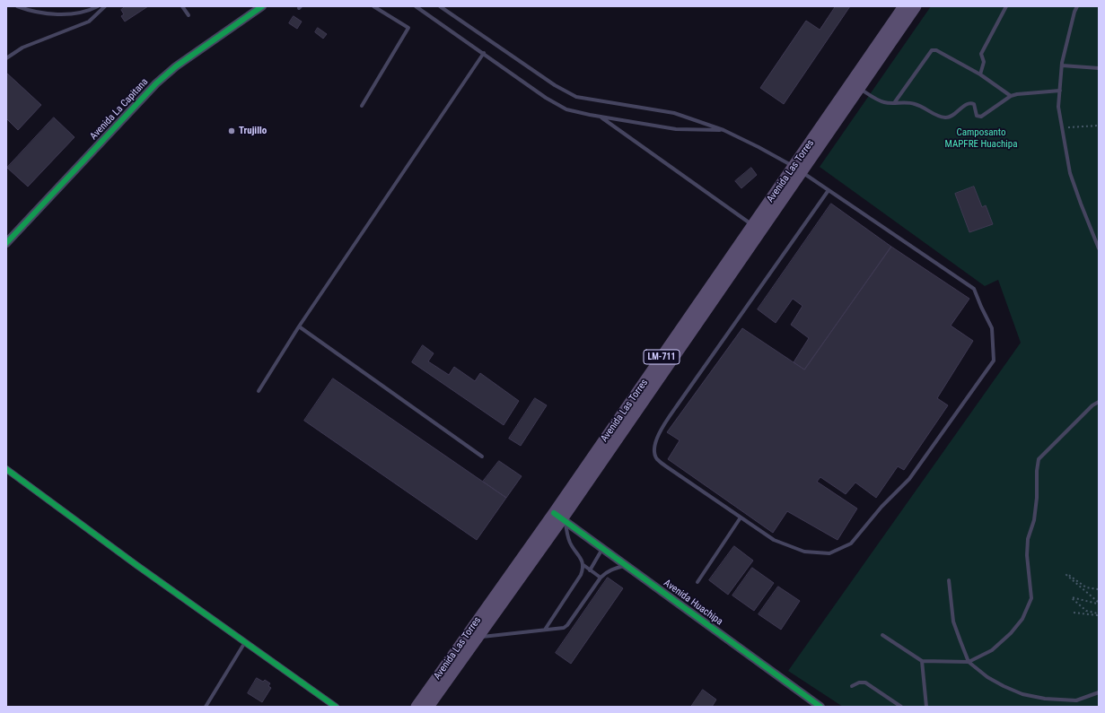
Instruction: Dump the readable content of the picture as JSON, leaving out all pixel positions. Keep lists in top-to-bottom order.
{
  "streets": {
    "main road": ["Avenida Las Torres", "LM-711"],
    "street": ["Avenida La Capitana", "Avenida Huachipa"]
  },
  "crossings": [
    ["Avenida Las Torres", "Avenida Huachipa"]
  ],
  "parks": ["Camposanto MAPFRE Huachipa"],
  "places": ["Trujillo"]
}
